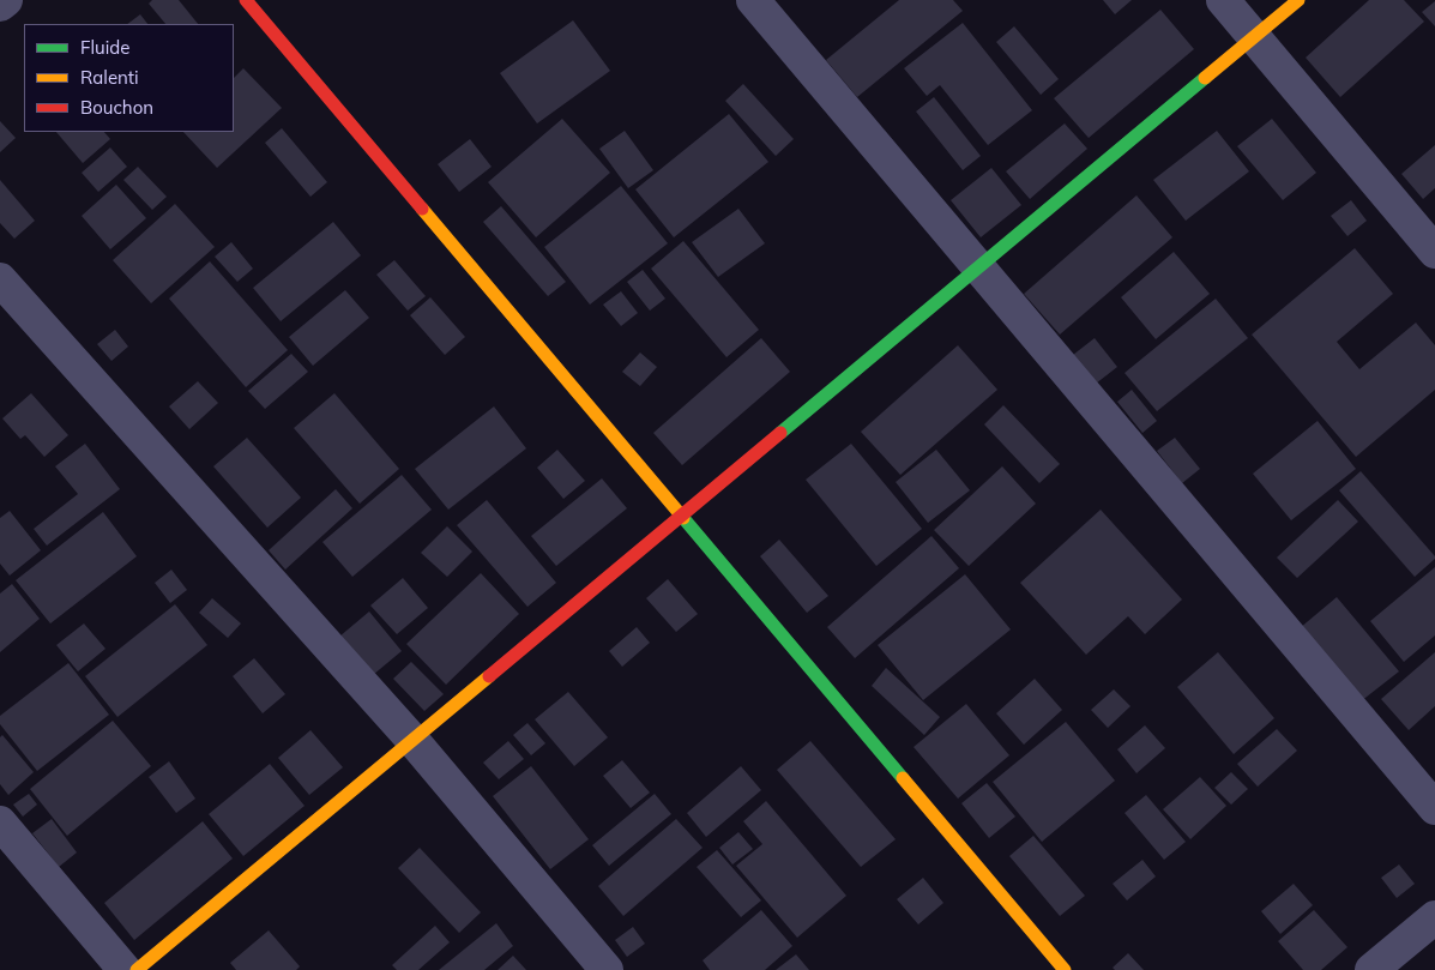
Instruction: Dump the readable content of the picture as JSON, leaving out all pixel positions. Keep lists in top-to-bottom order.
{
  "legend": ["Fluide", "Ralenti", "Bouchon"]
}
